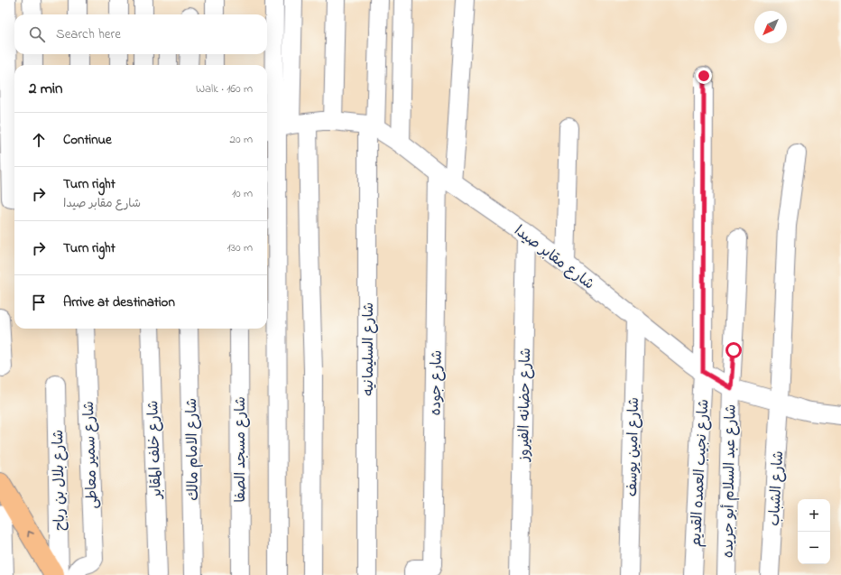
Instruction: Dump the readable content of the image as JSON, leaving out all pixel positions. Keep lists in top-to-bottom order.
{
  "streets": {
    "street": [
      "شارع مقابر صيدا",
      "شارع السليمانيه",
      "شارع جوده",
      "شارع حضانه الفيروز",
      "شارع امين يوسف",
      "شارع خلف المقابر",
      "شارع الامام مالك",
      "شارع مسجد الصفا",
      "شارع سمير معاطى",
      "شارع نجيب العمده القديم",
      "شارع بلال بن رباح",
      "شارع عبد السلام أبو جريده",
      "شارع الشباب"
    ]
  },
  "crossings": [
    ["شارع مقابر صيدا", "شارع السليمانيه"],
    ["شارع مقابر صيدا", "شارع جوده"],
    ["شارع مقابر صيدا", "شارع حضانه الفيروز"],
    ["شارع مقابر صيدا", "شارع امين يوسف"],
    ["شارع مقابر صيدا", "شارع نجيب العمده القديم"],
    ["شارع مقابر صيدا", "شارع عبد السلام أبو جريده"],
    ["شارع مقابر صيدا", "شارع الشباب"]
  ],
  "north": "bottom left",
  "page": {
    "search": "Search here",
    "heading": ["2 min", "Walk · 160 m"],
    "list": [
      ["Continue", "20 m"],
      ["Turn right", "شارع مقابر صيدا", "10 m"],
      ["Turn right", "130 m"],
      "Arrive at destination"
    ],
    "map_buttons": ["+", "−"]
  }
}
